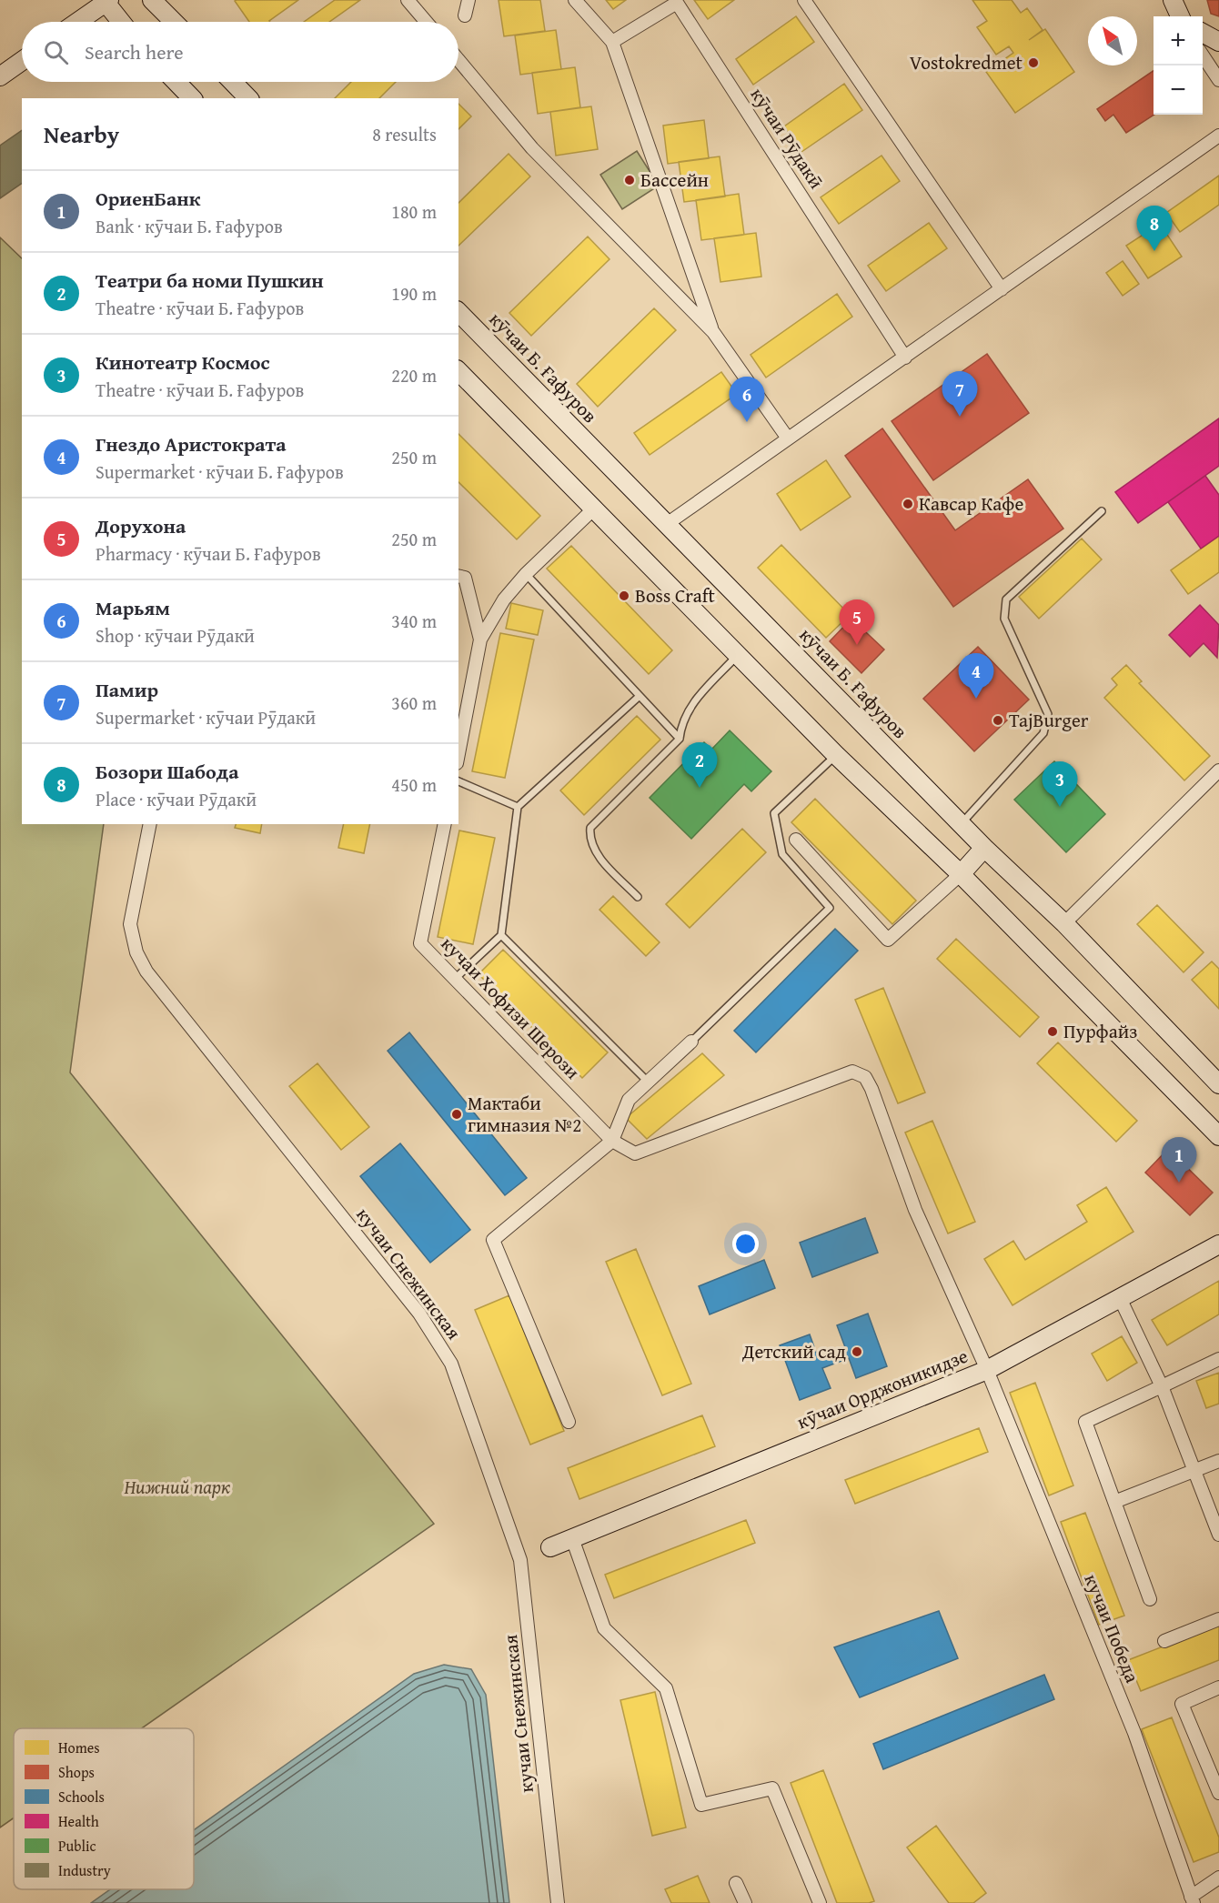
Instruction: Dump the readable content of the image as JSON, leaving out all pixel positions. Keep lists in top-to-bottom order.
{
  "streets": {
    "main road": ["кӯчаи Б. Ғафуров", "кӯчаи Орджоникидзе"],
    "street": [
      "кӯчаи Рӯдакӣ",
      "кучаи Хофизи Шерози",
      "кучаи Снежинская",
      "кучаи Победа"
    ]
  },
  "crossings": [
    ["кучаи Хофизи Шерози", "кӯчаи Орджоникидзе"],
    ["кучаи Хофизи Шерози", "кучаи Победа"],
    ["кӯчаи Орджоникидзе", "кучаи Победа"]
  ],
  "parks": ["Нижний парк"],
  "places": [
    "Vostokredmet",
    "Бассейн",
    "Кавсар Кафе",
    "Boss Craft",
    "TajBurger",
    "Пурфайз",
    "Мактаби гимназия №2",
    "Детский сад"
  ],
  "legend": [
    "Homes",
    "Shops",
    "Schools",
    "Health",
    "Public",
    "Industry"
  ],
  "north": "top left",
  "page": {
    "map_buttons": ["+", "−"],
    "search": "Search here",
    "heading": ["Nearby", "8 results"],
    "list": [
      {
        "mark": "1",
        "name": "ОриенБанк",
        "note": "Bank · кӯчаи Б. Ғафуров",
        "value": "180 m"
      },
      {
        "mark": "2",
        "name": "Театри ба номи Пушкин",
        "note": "Theatre · кӯчаи Б. Ғафуров",
        "value": "190 m"
      },
      {
        "mark": "3",
        "name": "Кинотеатр Космос",
        "note": "Theatre · кӯчаи Б. Ғафуров",
        "value": "220 m"
      },
      {
        "mark": "4",
        "name": "Гнездо Аристократа",
        "note": "Supermarket · кӯчаи Б. Ғафуров",
        "value": "250 m"
      },
      {
        "mark": "5",
        "name": "Дорухона",
        "note": "Pharmacy · кӯчаи Б. Ғафуров",
        "value": "250 m"
      },
      {
        "mark": "6",
        "name": "Марьям",
        "note": "Shop · кӯчаи Рӯдакӣ",
        "value": "340 m"
      },
      {
        "mark": "7",
        "name": "Памир",
        "note": "Supermarket · кӯчаи Рӯдакӣ",
        "value": "360 m"
      },
      {
        "mark": "8",
        "name": "Бозори Шабода",
        "note": "Place · кӯчаи Рӯдакӣ",
        "value": "450 m"
      }
    ],
    "pins": [
      "8",
      "7",
      "6",
      "5",
      "4",
      "2",
      "3",
      "1"
    ]
  }
}
